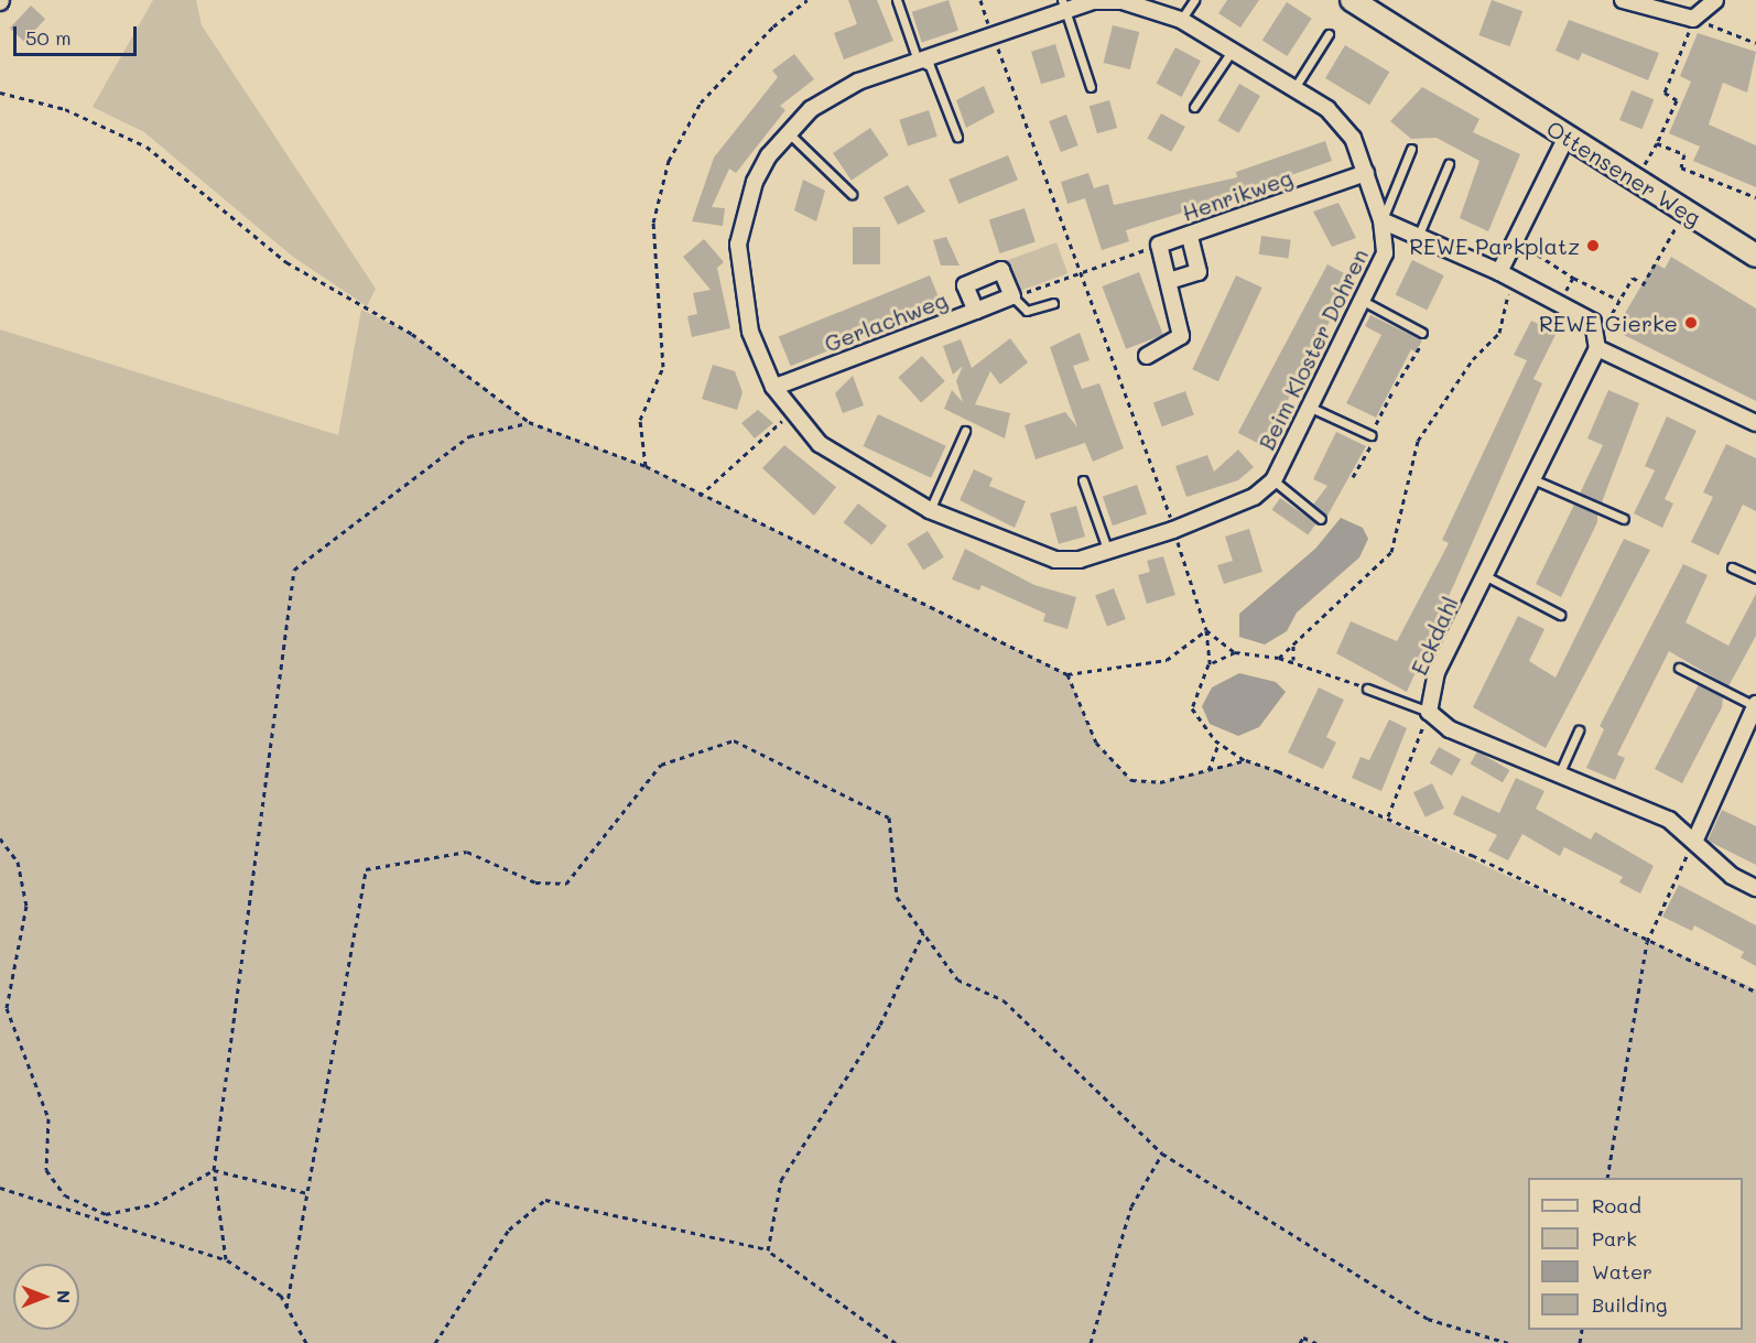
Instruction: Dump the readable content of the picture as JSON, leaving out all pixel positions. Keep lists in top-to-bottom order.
{
  "streets": {
    "street": [
      "Ottensener Weg",
      "Henrikweg",
      "Gerlachweg",
      "Beim Kloster Dohren",
      "Eckdahl"
    ]
  },
  "crossings": [
    ["Henrikweg", "Beim Kloster Dohren"],
    ["Gerlachweg", "Beim Kloster Dohren"]
  ],
  "places": ["REWE Parkplatz", "REWE Gierke"],
  "legend": [
    "Road",
    "Park",
    "Water",
    "Building"
  ],
  "scale_bar": "50 m",
  "north": "right"
}
